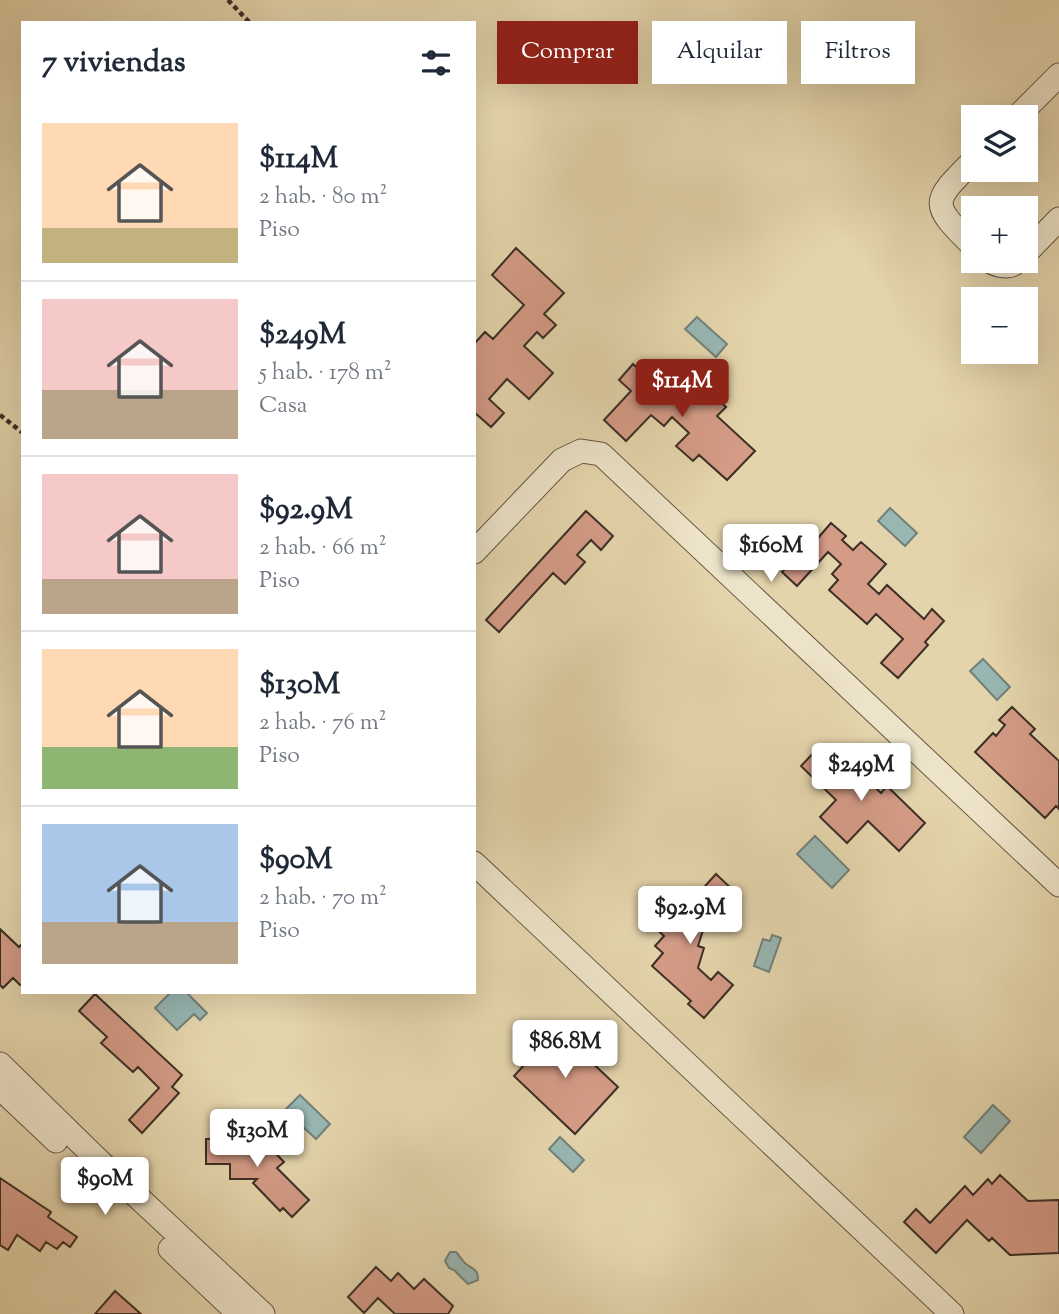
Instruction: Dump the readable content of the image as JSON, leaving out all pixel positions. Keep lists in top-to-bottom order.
{
  "page": {
    "chip": ["Comprar", "Alquilar", "Filtros"],
    "heading": "7 viviendas",
    "map_buttons": ["+", "−"],
    "list": [
      {
        "name": "$114M",
        "note": "2 hab. · 80 m² · Piso"
      },
      {
        "name": "$249M",
        "note": "5 hab. · 178 m² · Casa"
      },
      {
        "name": "$92.9M",
        "note": "2 hab. · 66 m² · Piso"
      },
      {
        "name": "$130M",
        "note": "2 hab. · 76 m² · Piso"
      },
      {
        "name": "$90M",
        "note": "2 hab. · 70 m² · Piso"
      }
    ],
    "price": [
      "$114M",
      "$160M",
      "$249M",
      "$92.9M",
      "$86.8M",
      "$130M",
      "$90M"
    ]
  }
}
